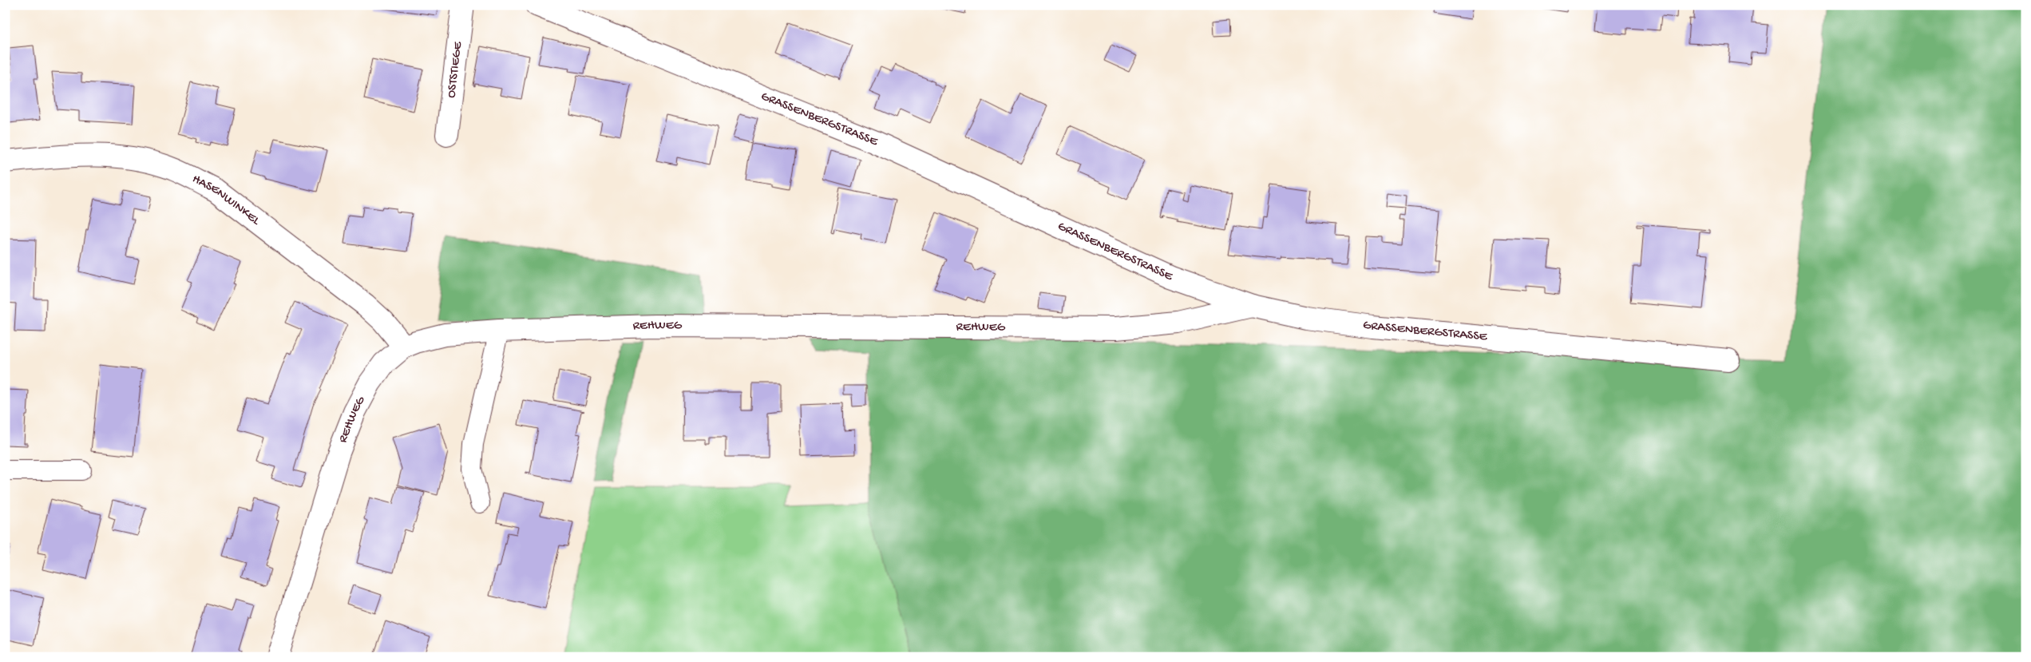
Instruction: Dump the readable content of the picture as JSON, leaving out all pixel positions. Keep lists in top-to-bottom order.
{
  "streets": {
    "street": [
      "OSTSTIEGE",
      "GRASSENBERGSTRASSE",
      "HASENWINKEL",
      "REHWEG"
    ]
  },
  "crossings": [
    ["GRASSENBERGSTRASSE", "REHWEG"],
    ["HASENWINKEL", "REHWEG"]
  ]
}
